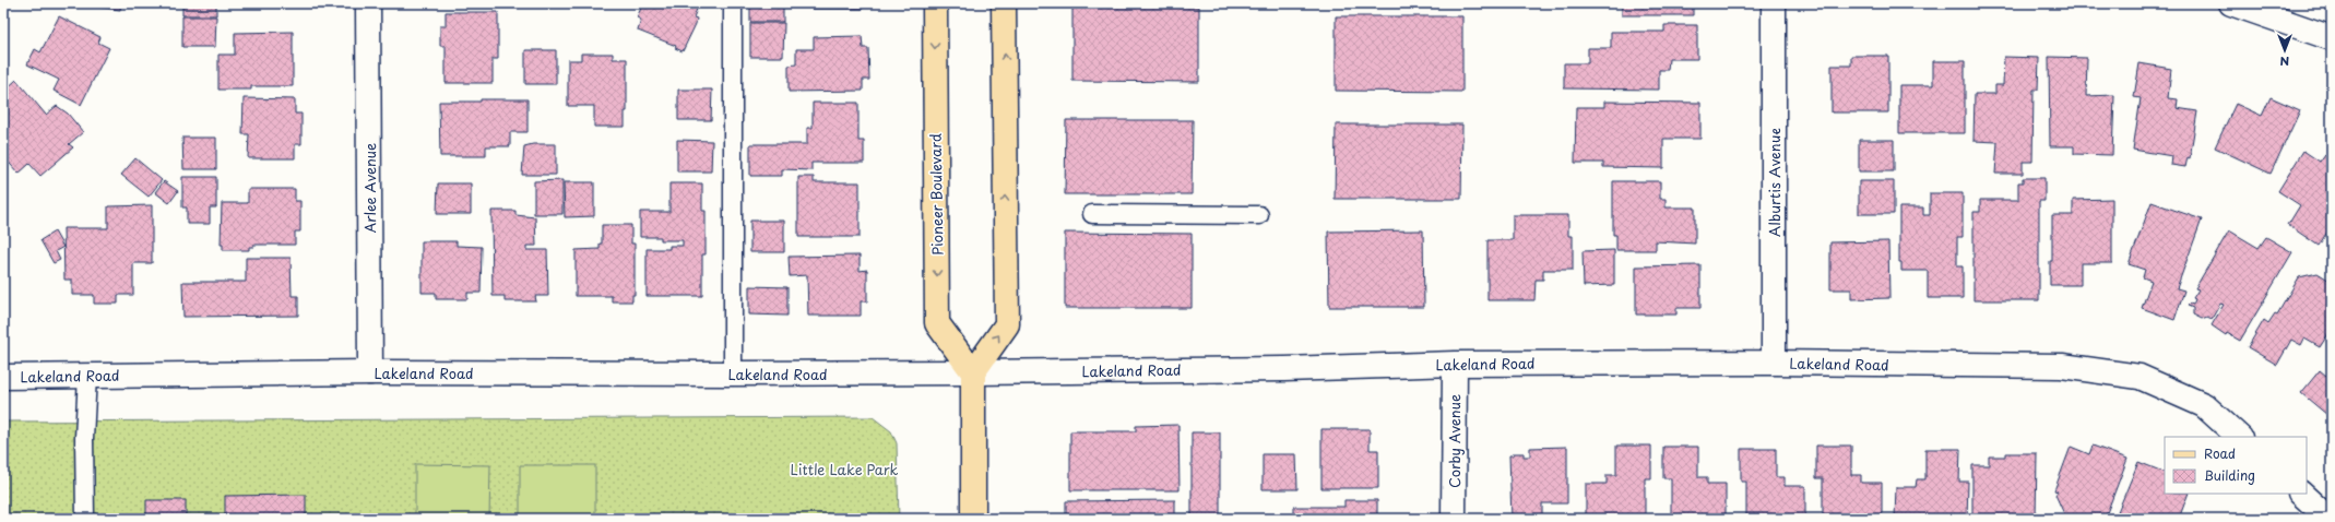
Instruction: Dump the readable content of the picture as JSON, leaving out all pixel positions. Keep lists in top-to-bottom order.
{
  "streets": {
    "main road": ["Pioneer Boulevard"],
    "street": [
      "Alburtis Avenue",
      "Arlee Avenue",
      "Lakeland Road",
      "Corby Avenue"
    ]
  },
  "crossings": [
    ["Alburtis Avenue", "Lakeland Road"],
    ["Arlee Avenue", "Lakeland Road"],
    ["Pioneer Boulevard", "Lakeland Road"],
    ["Lakeland Road", "Corby Avenue"]
  ],
  "parks": ["Little Lake Park"],
  "legend": ["Road", "Building"],
  "north": "bottom"
}
